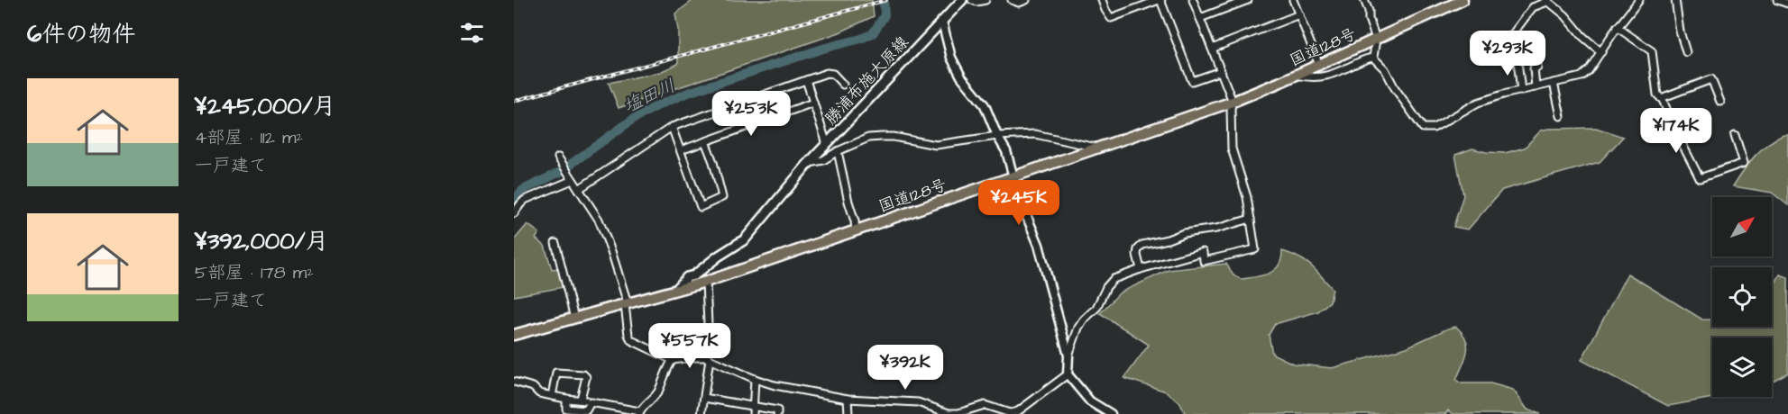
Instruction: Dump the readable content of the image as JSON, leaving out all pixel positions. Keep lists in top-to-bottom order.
{
  "streets": {
    "highway": ["国道128号"],
    "main road": ["勝浦布施大原線"]
  },
  "crossings": [
    ["国道128号", "勝浦布施大原線"]
  ],
  "water": ["塩田川"],
  "north": "top right",
  "page": {
    "heading": "6件の物件",
    "price": [
      "¥293K",
      "¥253K",
      "¥174K",
      "¥245K",
      "¥557K",
      "¥392K"
    ],
    "list": [
      {
        "name": "¥245,000/月",
        "note": "4部屋 · 112 m² · 一戸建て"
      },
      {
        "name": "¥392,000/月",
        "note": "5部屋 · 178 m² · 一戸建て"
      }
    ]
  }
}
